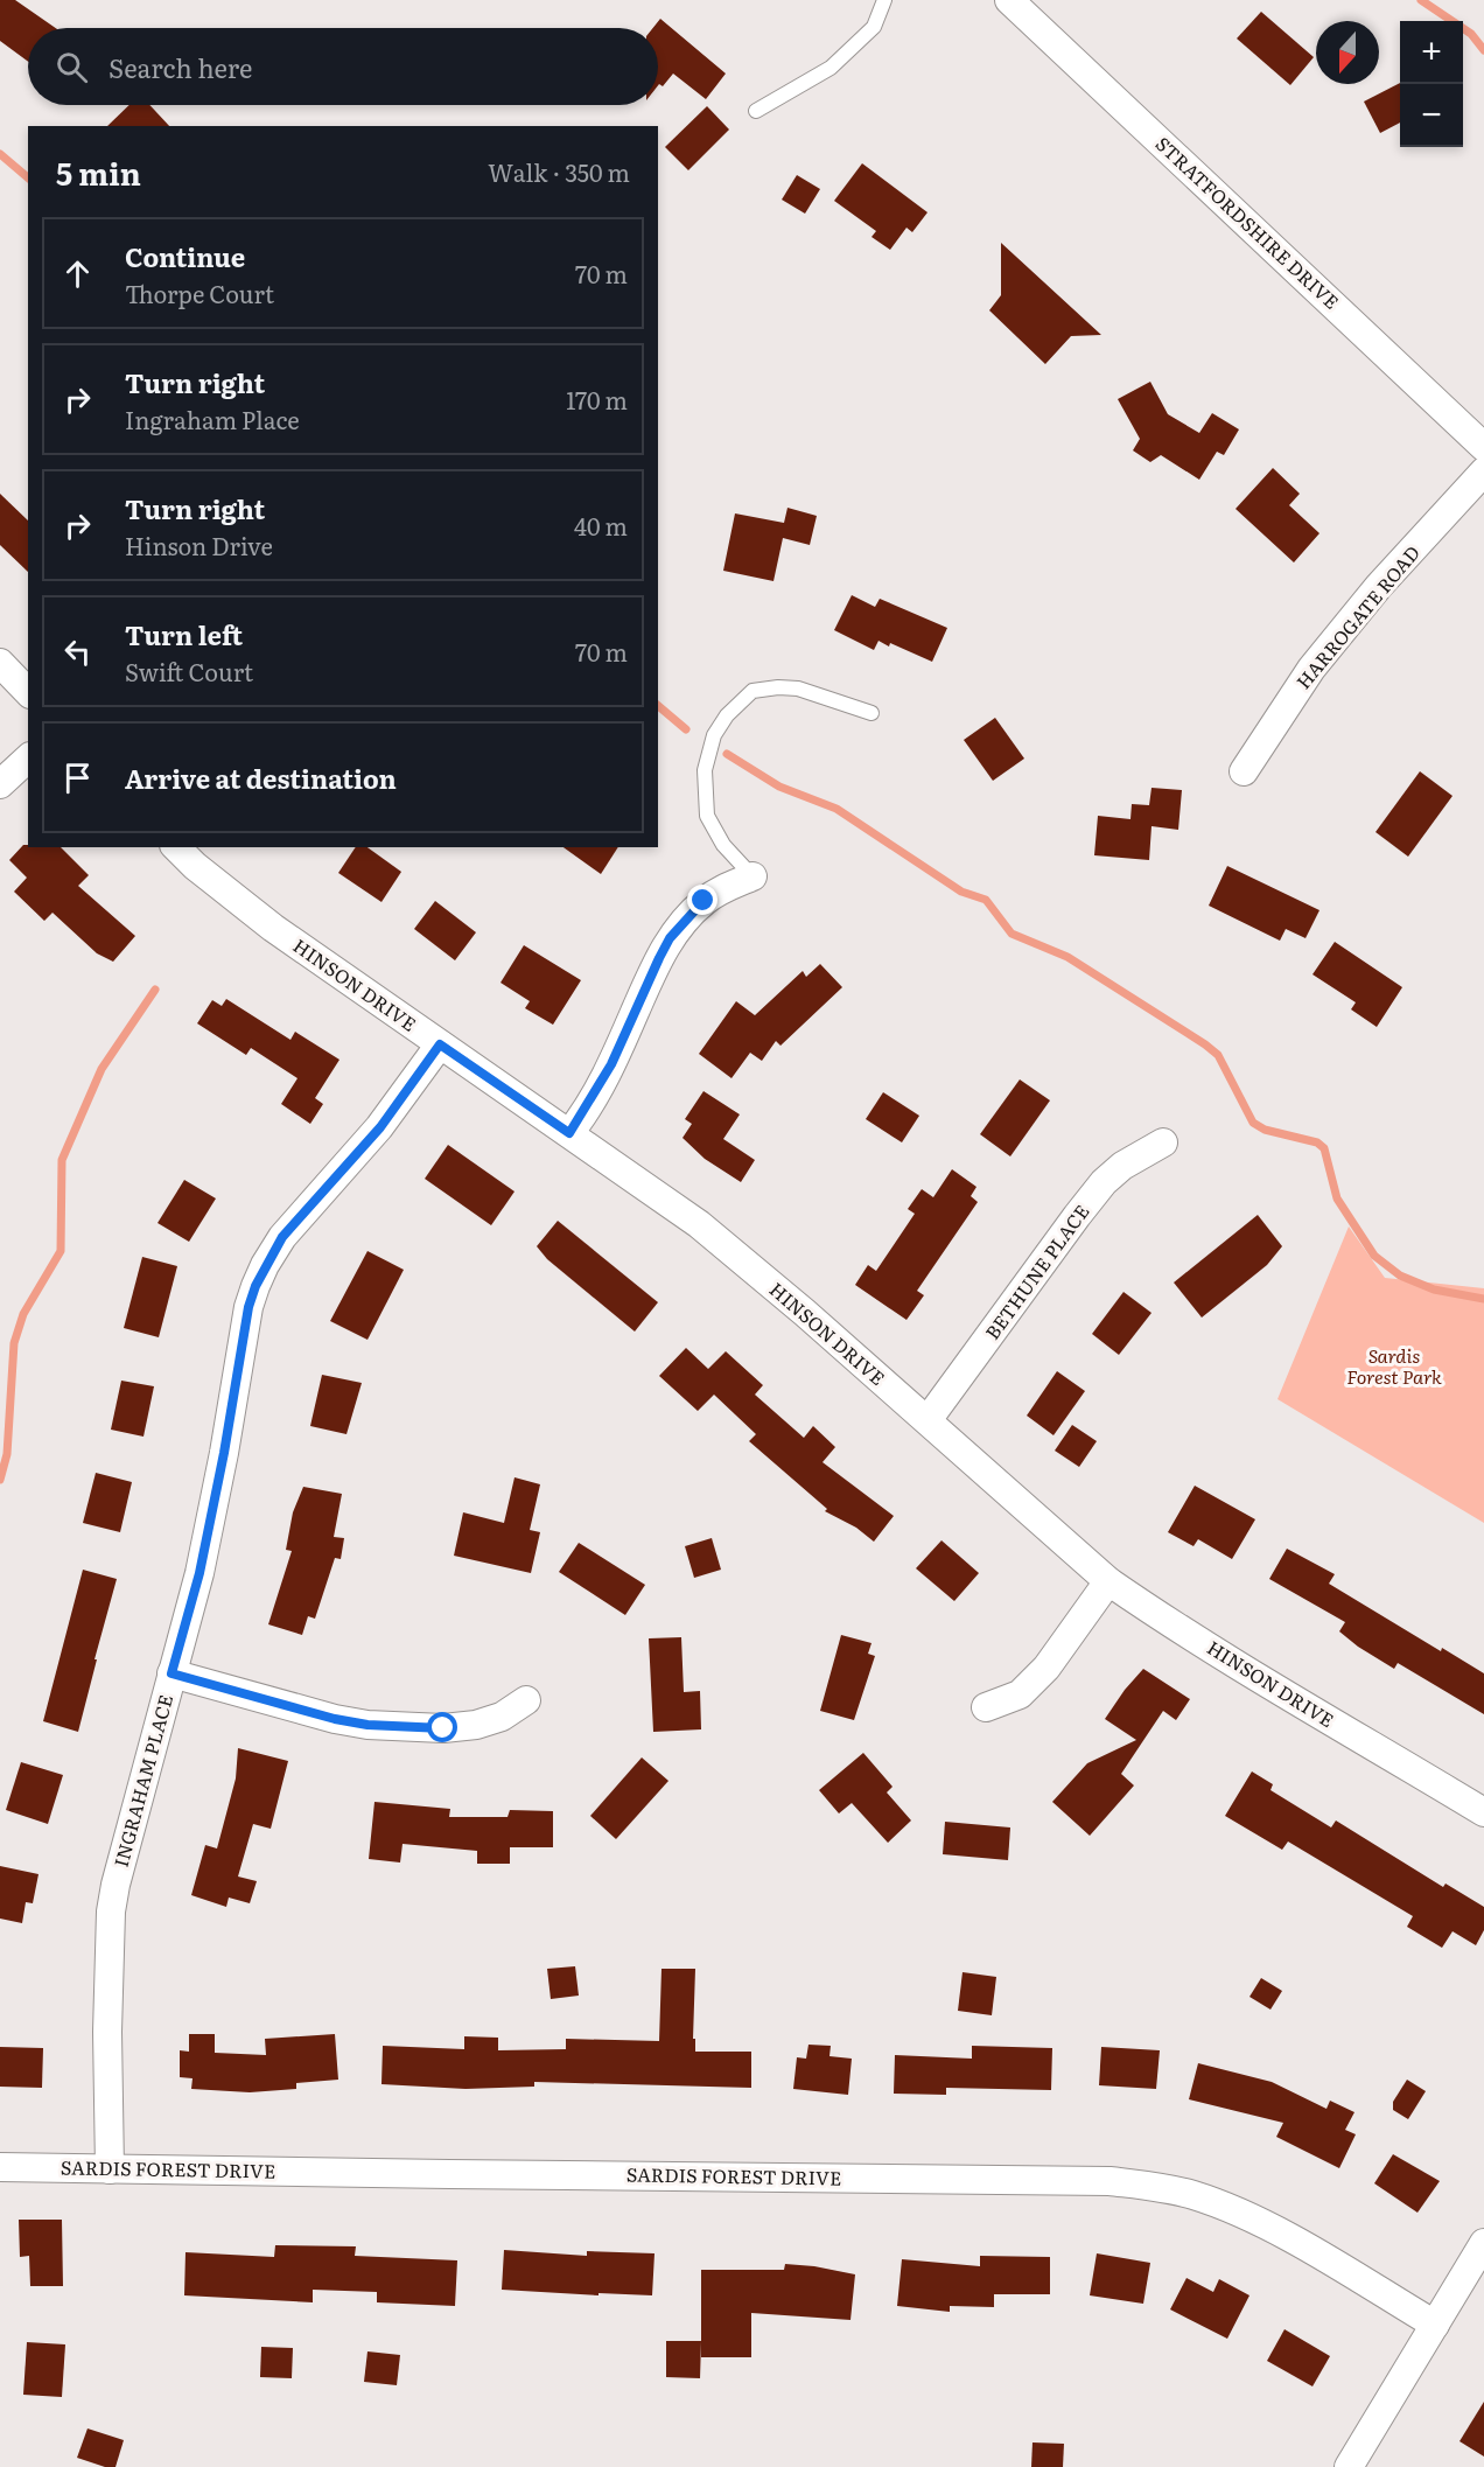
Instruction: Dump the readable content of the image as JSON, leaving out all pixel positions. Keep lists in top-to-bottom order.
{
  "streets": {
    "street": [
      "STRATFORDSHIRE DRIVE",
      "HARROGATE ROAD",
      "HINSON DRIVE",
      "BETHUNE PLACE",
      "INGRAHAM PLACE",
      "SARDIS FOREST DRIVE"
    ]
  },
  "crossings": [
    ["HINSON DRIVE", "BETHUNE PLACE"],
    ["HINSON DRIVE", "INGRAHAM PLACE"],
    ["INGRAHAM PLACE", "SARDIS FOREST DRIVE"]
  ],
  "parks": ["Sardis Forest Park"],
  "north": "bottom",
  "page": {
    "map_buttons": ["+", "−"],
    "search": "Search here",
    "heading": ["5 min", "Walk · 350 m"],
    "list": [
      ["Continue", "Thorpe Court", "70 m"],
      ["Turn right", "Ingraham Place", "170 m"],
      ["Turn right", "Hinson Drive", "40 m"],
      ["Turn left", "Swift Court", "70 m"],
      "Arrive at destination"
    ]
  }
}
